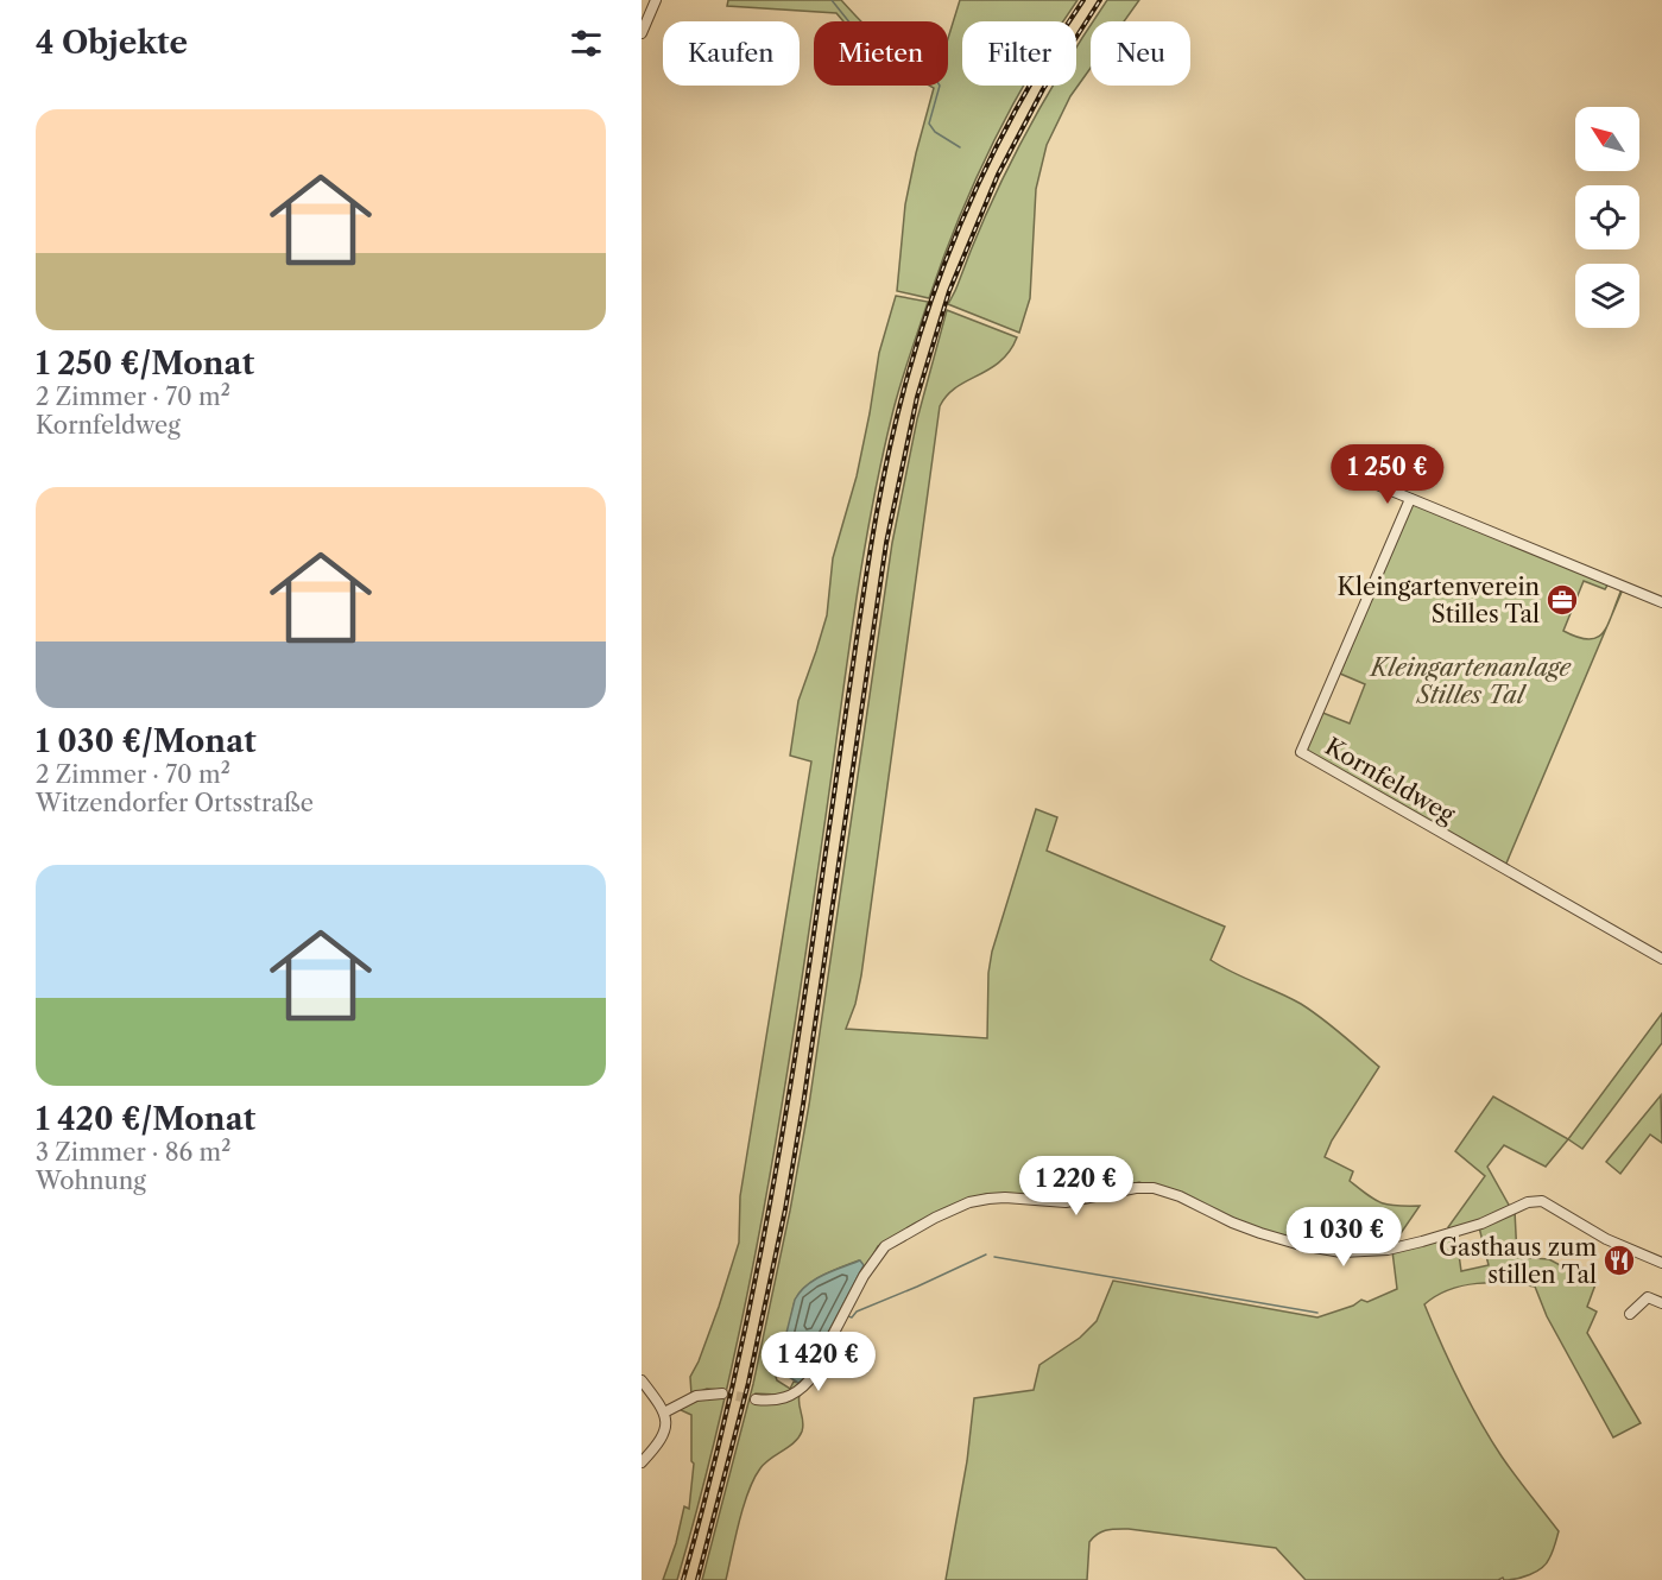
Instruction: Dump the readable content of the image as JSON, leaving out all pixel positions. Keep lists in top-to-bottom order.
{
  "streets": {
    "street": ["Kornfeldweg"]
  },
  "parks": ["Kleingartenanlage Stilles Tal"],
  "places": {
    "office": ["Kleingartenverein Stilles Tal"],
    "restaurant": ["Gasthaus zum stillen Tal"]
  },
  "north": "top left",
  "page": {
    "heading": "4 Objekte",
    "chip": [
      "Kaufen",
      "Mieten",
      "Filter",
      "Neu"
    ],
    "list": [
      {
        "name": "1 250 €/Monat",
        "note": "2 Zimmer · 70 m² · Kornfeldweg"
      },
      {
        "name": "1 030 €/Monat",
        "note": "2 Zimmer · 70 m² · Witzendorfer Ortsstraße"
      },
      {
        "name": "1 420 €/Monat",
        "note": "3 Zimmer · 86 m² · Wohnung"
      }
    ],
    "price": [
      "1 250 €",
      "1 220 €",
      "1 030 €",
      "1 420 €"
    ]
  }
}
